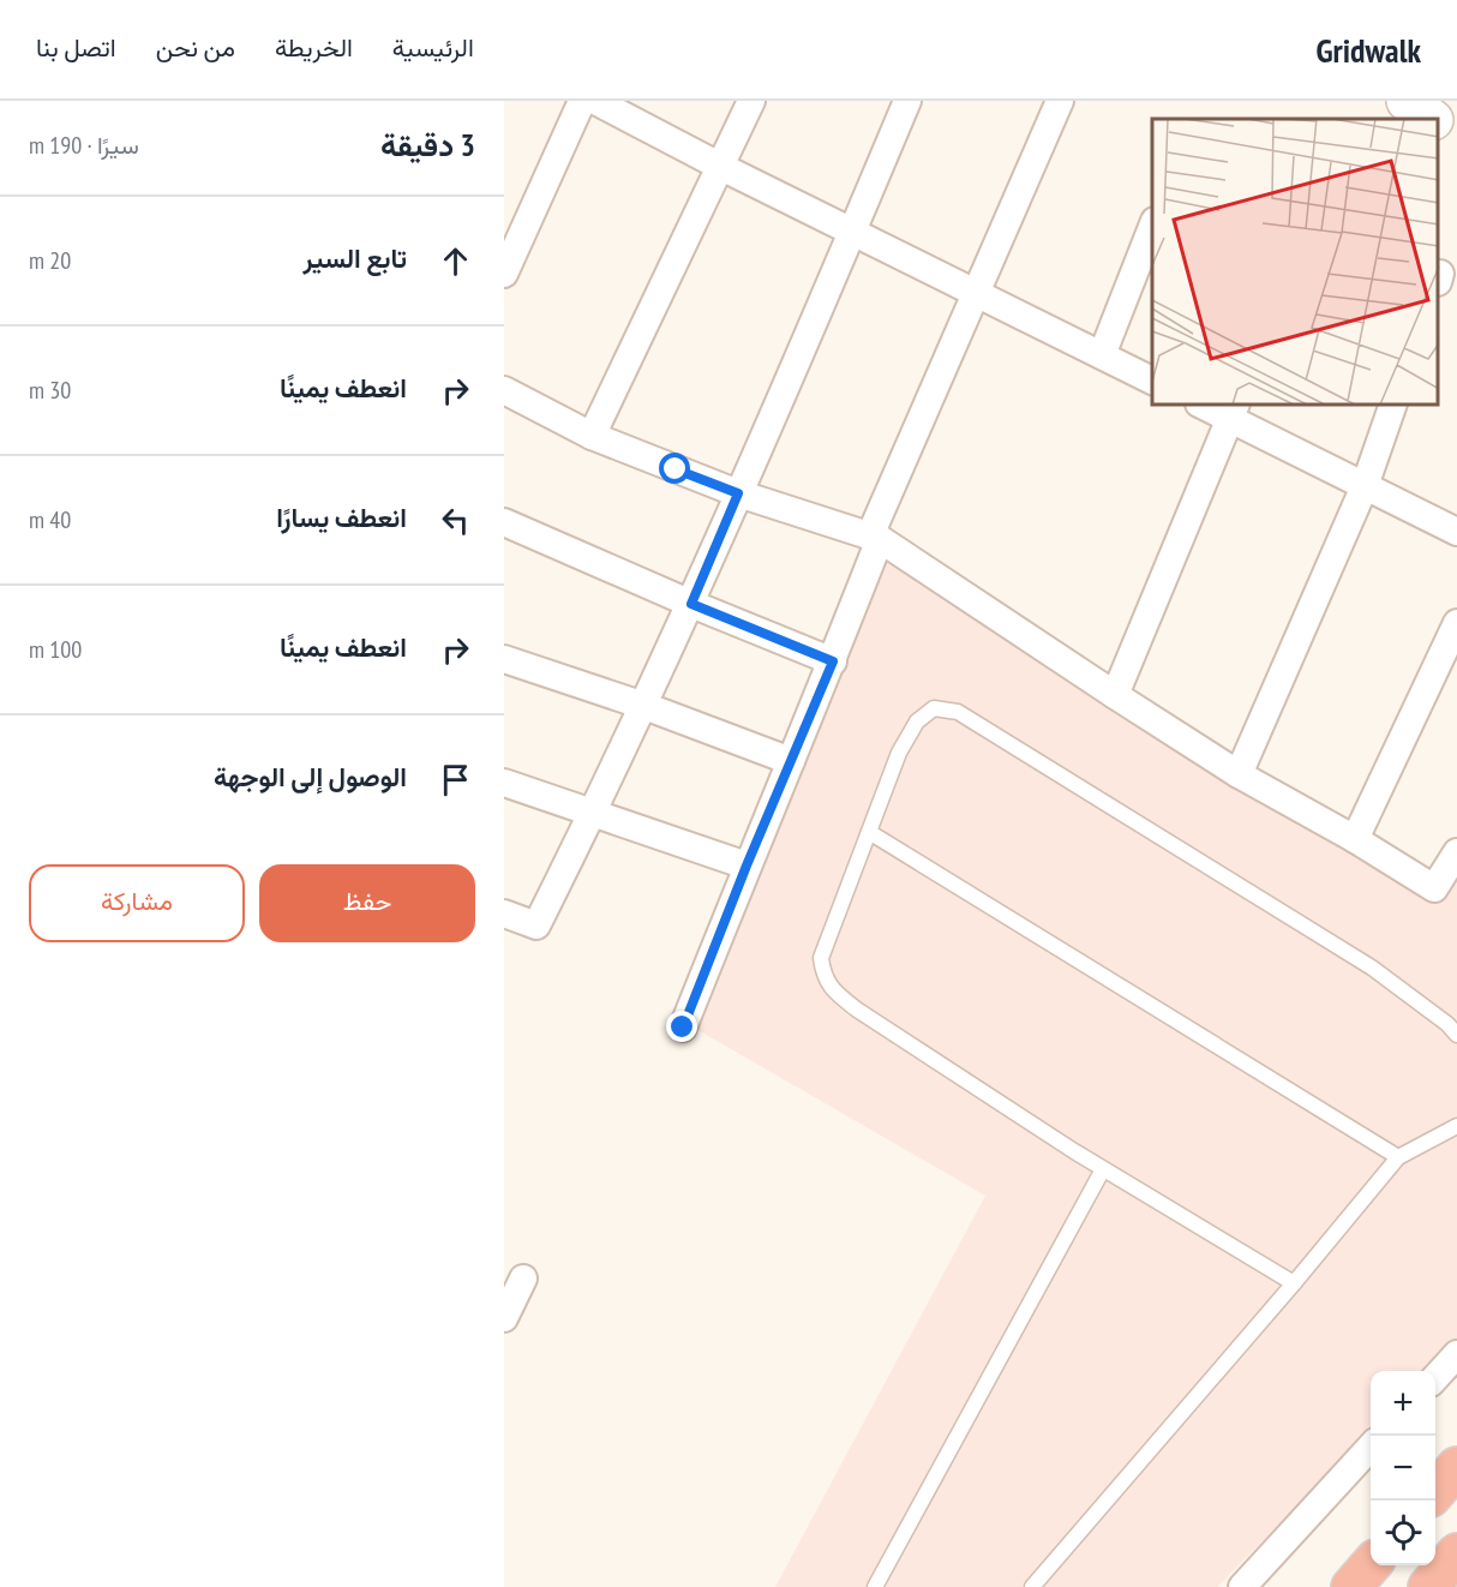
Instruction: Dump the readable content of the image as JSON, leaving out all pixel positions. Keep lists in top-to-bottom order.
{
  "page": {
    "header": "Gridwalk",
    "nav": [
      "الرئيسية",
      "الخريطة",
      "من نحن",
      "اتصل بنا"
    ],
    "heading": ["3 دقيقة", "سيرًا · 190 m"],
    "list": [
      ["تابع السير", "20 m"],
      ["انعطف يمينًا", "30 m"],
      ["انعطف يسارًا", "40 m"],
      ["انعطف يمينًا", "100 m"],
      "الوصول إلى الوجهة"
    ],
    "buttons": ["حفظ", "مشاركة"],
    "map_buttons": ["+", "−"]
  }
}
